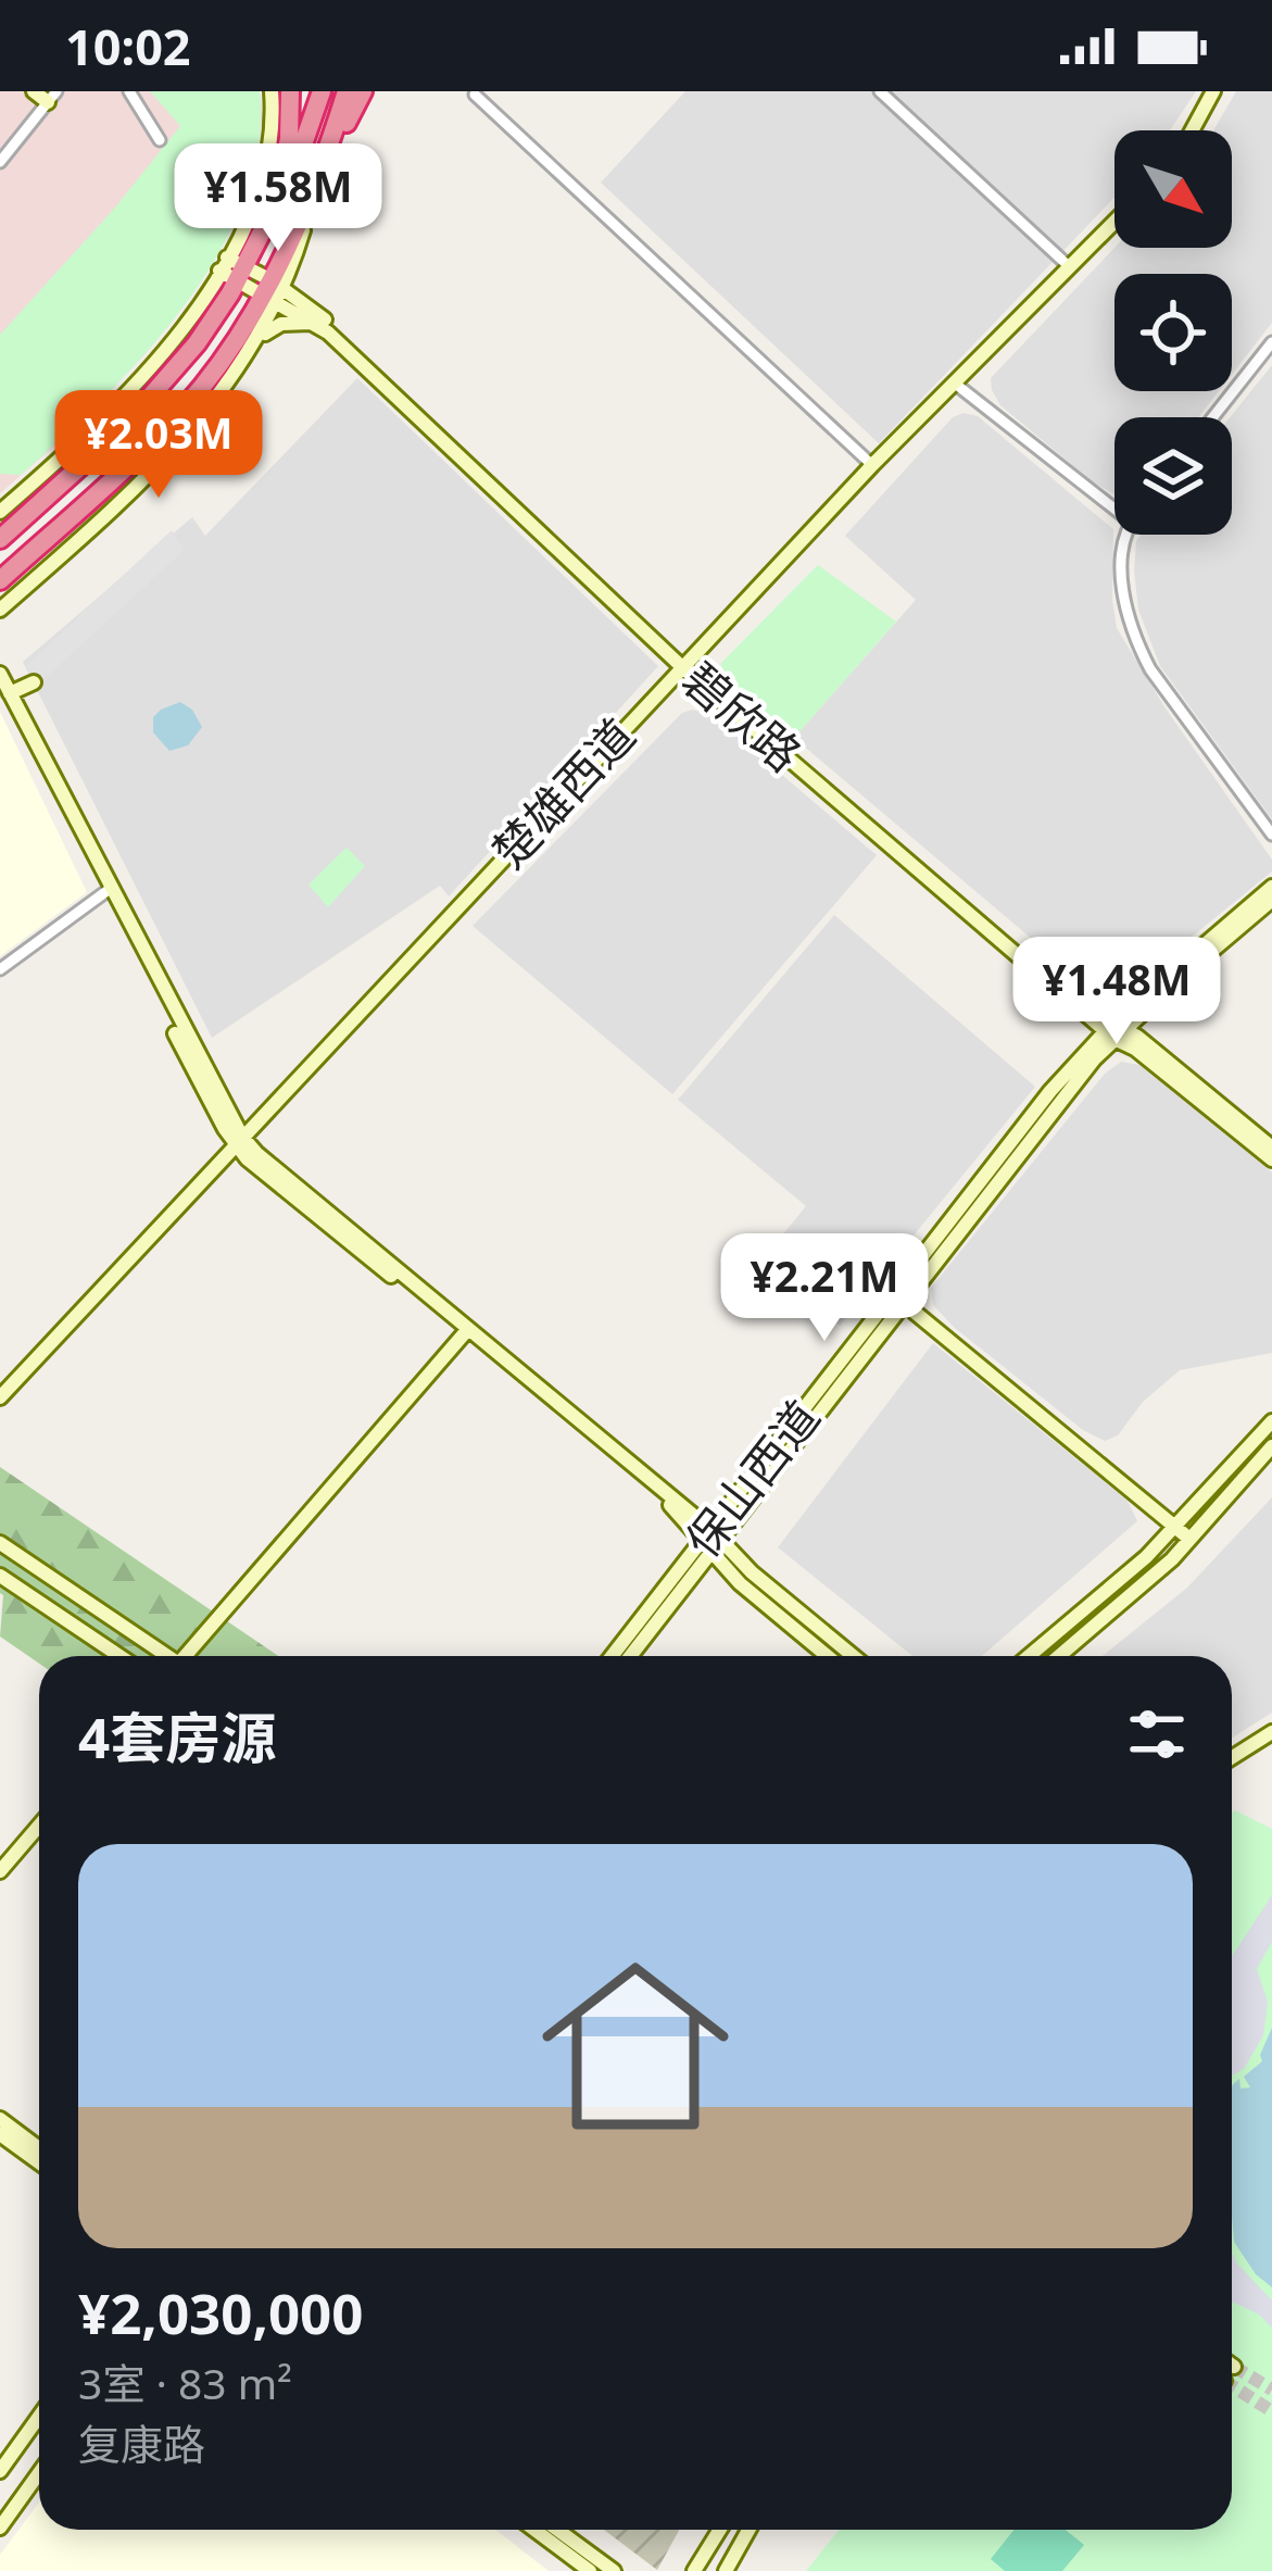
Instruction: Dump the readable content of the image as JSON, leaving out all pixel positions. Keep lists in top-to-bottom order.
{
  "streets": {
    "street": ["碧欣路", "楚雄西道", "保山西道"]
  },
  "crossings": [
    ["碧欣路", "楚雄西道"],
    ["碧欣路", "保山西道"]
  ],
  "north": "bottom right",
  "page": {
    "status": "10:02",
    "price": [
      "¥1.58M",
      "¥2.03M",
      "¥1.48M",
      "¥2.21M"
    ],
    "heading": "4套房源",
    "list": [
      {
        "name": "¥2,030,000",
        "note": "3室 · 83 m² · 复康路"
      }
    ]
  }
}
